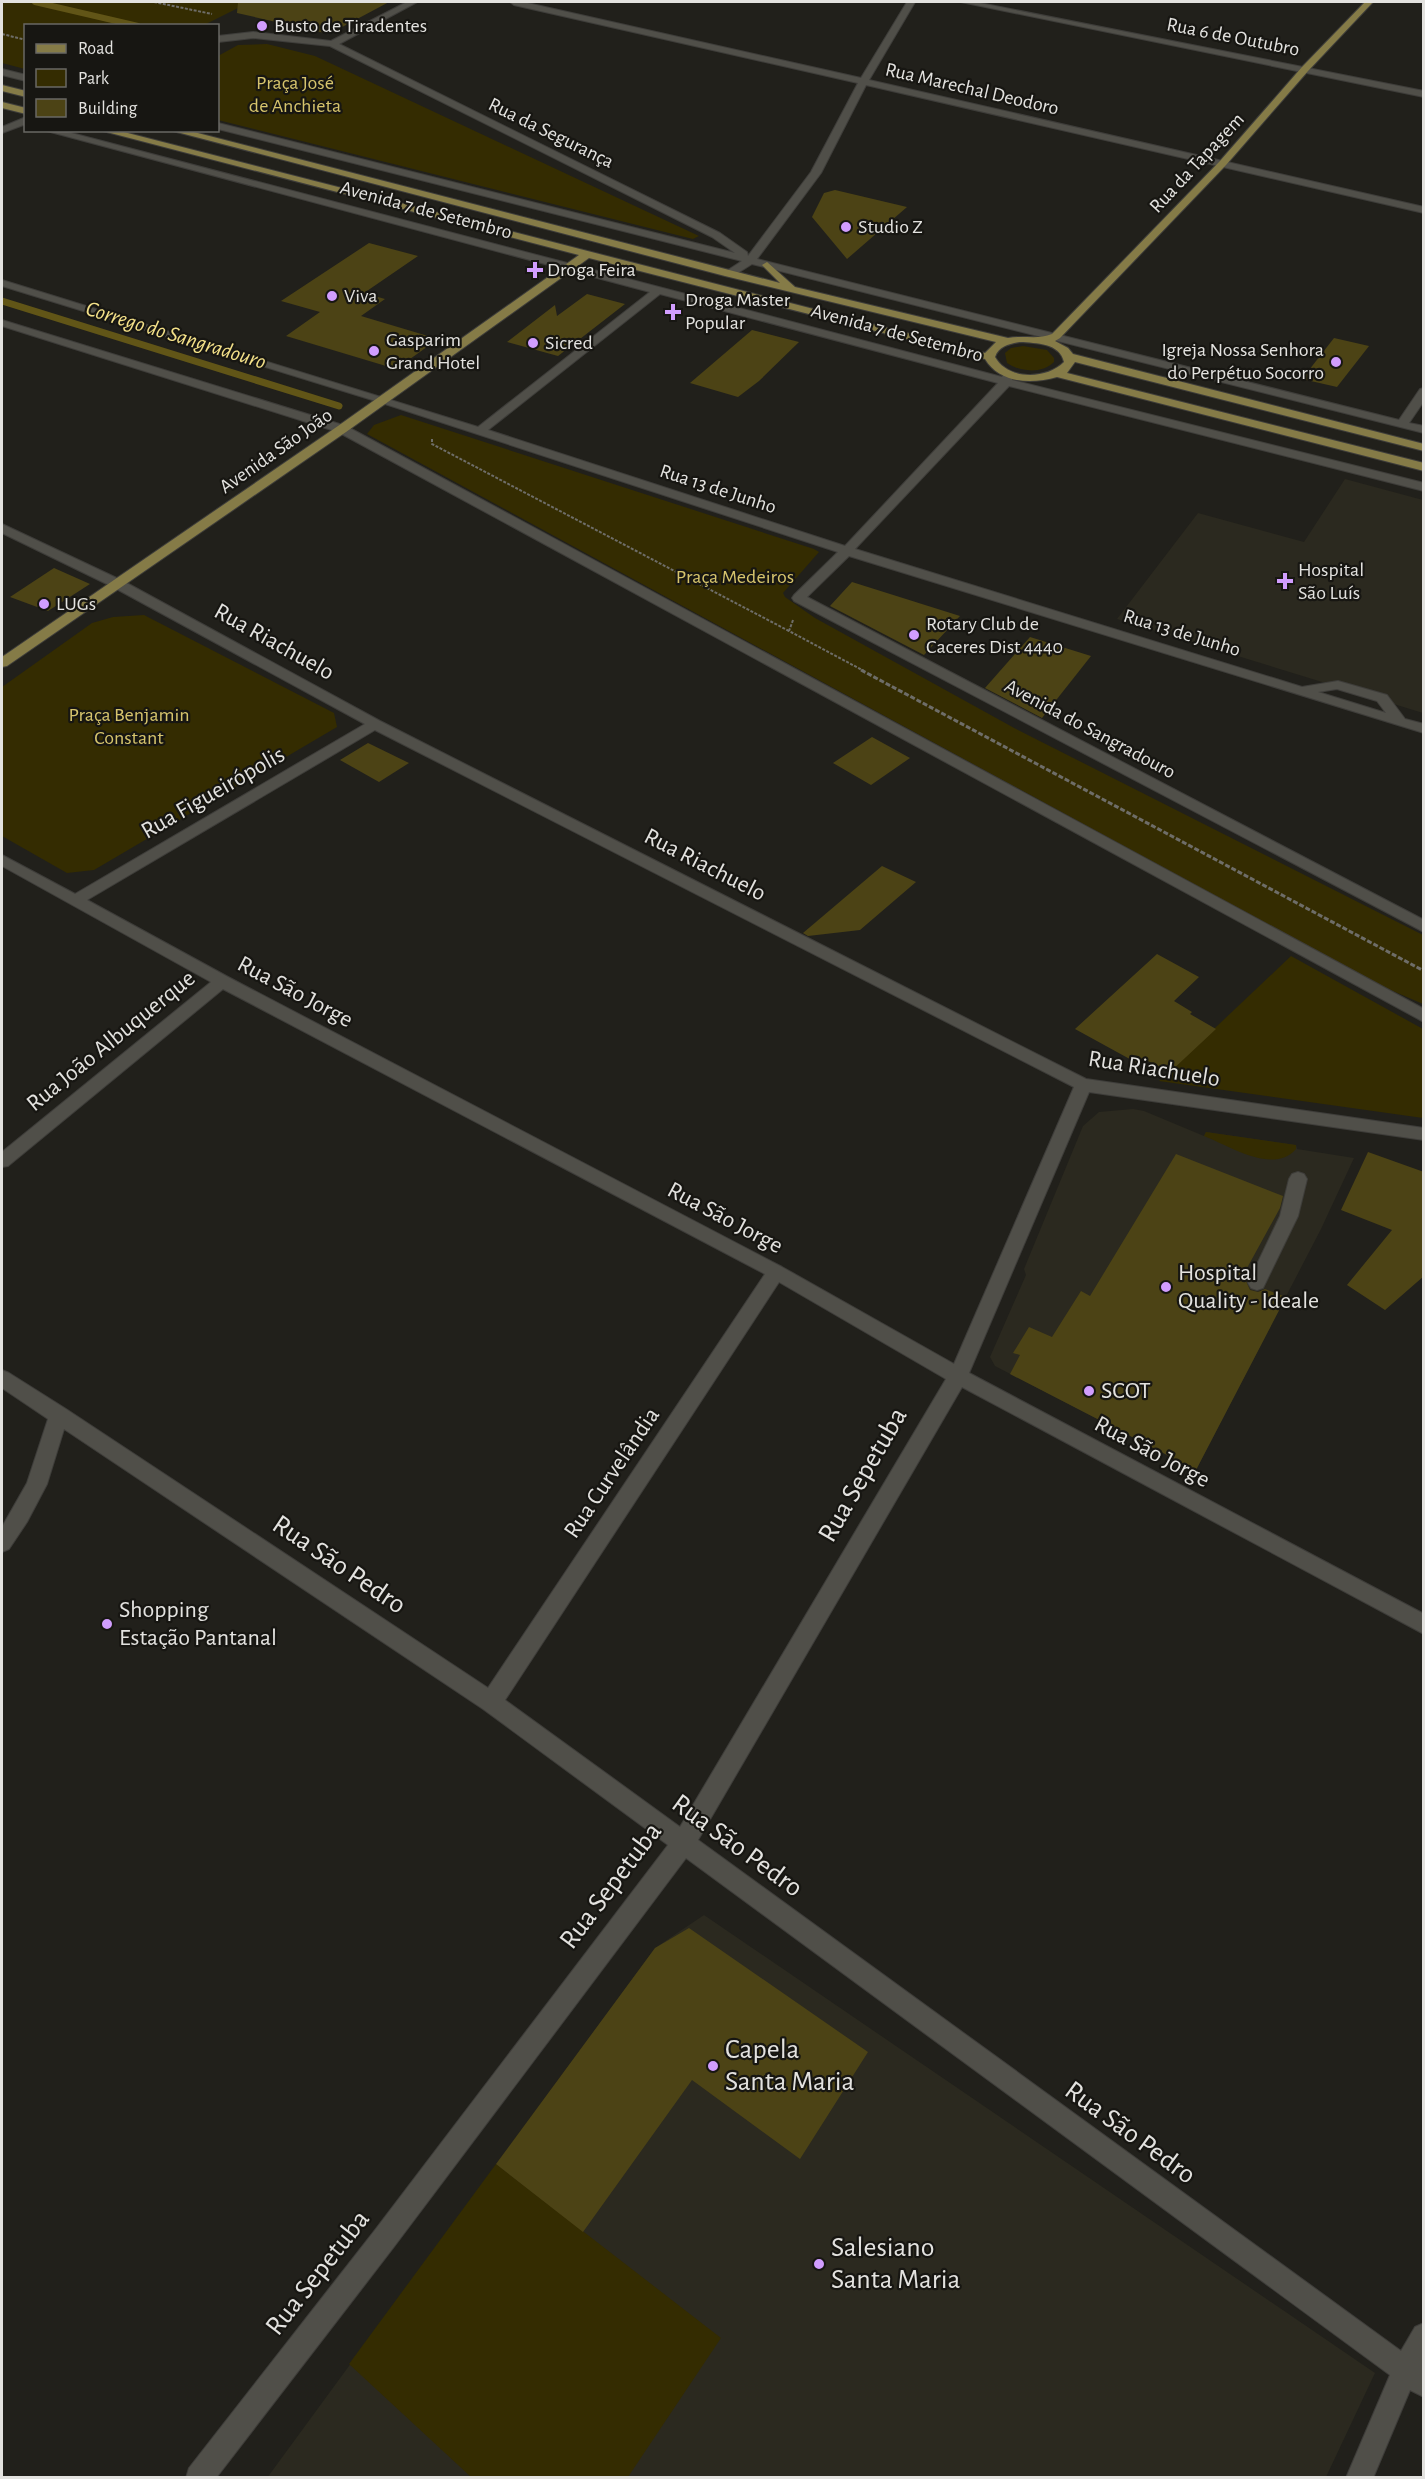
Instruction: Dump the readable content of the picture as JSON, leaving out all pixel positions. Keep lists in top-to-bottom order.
{
  "streets": {
    "main road": ["Rua da Tapagem", "Avenida 7 de Setembro", "Avenida São João"],
    "street": [
      "Rua 6 de Outubro",
      "Rua Marechal Deodoro",
      "Rua da Segurança",
      "Rua 13 de Junho",
      "Rua Riachuelo",
      "Avenida do Sangradouro",
      "Rua Figueirópolis",
      "Rua São Jorge",
      "Rua João Albuquerque",
      "Rua Curvelândia",
      "Rua Sepetuba",
      "Rua São Pedro"
    ]
  },
  "crossings": [
    ["Rua 6 de Outubro", "Rua da Tapagem"],
    ["Rua Marechal Deodoro", "Rua da Tapagem"],
    ["Rua da Segurança", "Avenida 7 de Setembro"],
    ["Rua da Tapagem", "Avenida 7 de Setembro"],
    ["Avenida 7 de Setembro", "Avenida São João"],
    ["Avenida São João", "Rua 13 de Junho"],
    ["Avenida São João", "Rua Riachuelo"],
    ["Rua Riachuelo", "Rua Figueirópolis"],
    ["Rua Riachuelo", "Rua Sepetuba"],
    ["Rua Figueirópolis", "Rua São Jorge"],
    ["Rua São Jorge", "Rua João Albuquerque"],
    ["Rua São Jorge", "Rua Curvelândia"],
    ["Rua São Jorge", "Rua Sepetuba"],
    ["Rua Curvelândia", "Rua São Pedro"],
    ["Rua Sepetuba", "Rua São Pedro"]
  ],
  "water": ["Corrego do Sangradouro"],
  "parks": ["Praça José de Anchieta", "Praça Medeiros", "Praça Benjamin Constant"],
  "places": {
    "other": [
      "Busto de Tiradentes",
      "Studio Z",
      "Viva",
      "Sicred",
      "Gasparim Grand Hotel",
      "Igreja Nossa Senhora do Perpétuo Socorro",
      "LUGs",
      "Rotary Club de Caceres Dist 4440",
      "Hospital Quality - Ideale",
      "SCOT",
      "Shopping Estação Pantanal",
      "Capela Santa Maria",
      "Salesiano Santa Maria"
    ],
    "health": ["Droga Feira", "Droga Master Popular", "Hospital São Luís"]
  },
  "legend": ["Road", "Park", "Building"]
}
